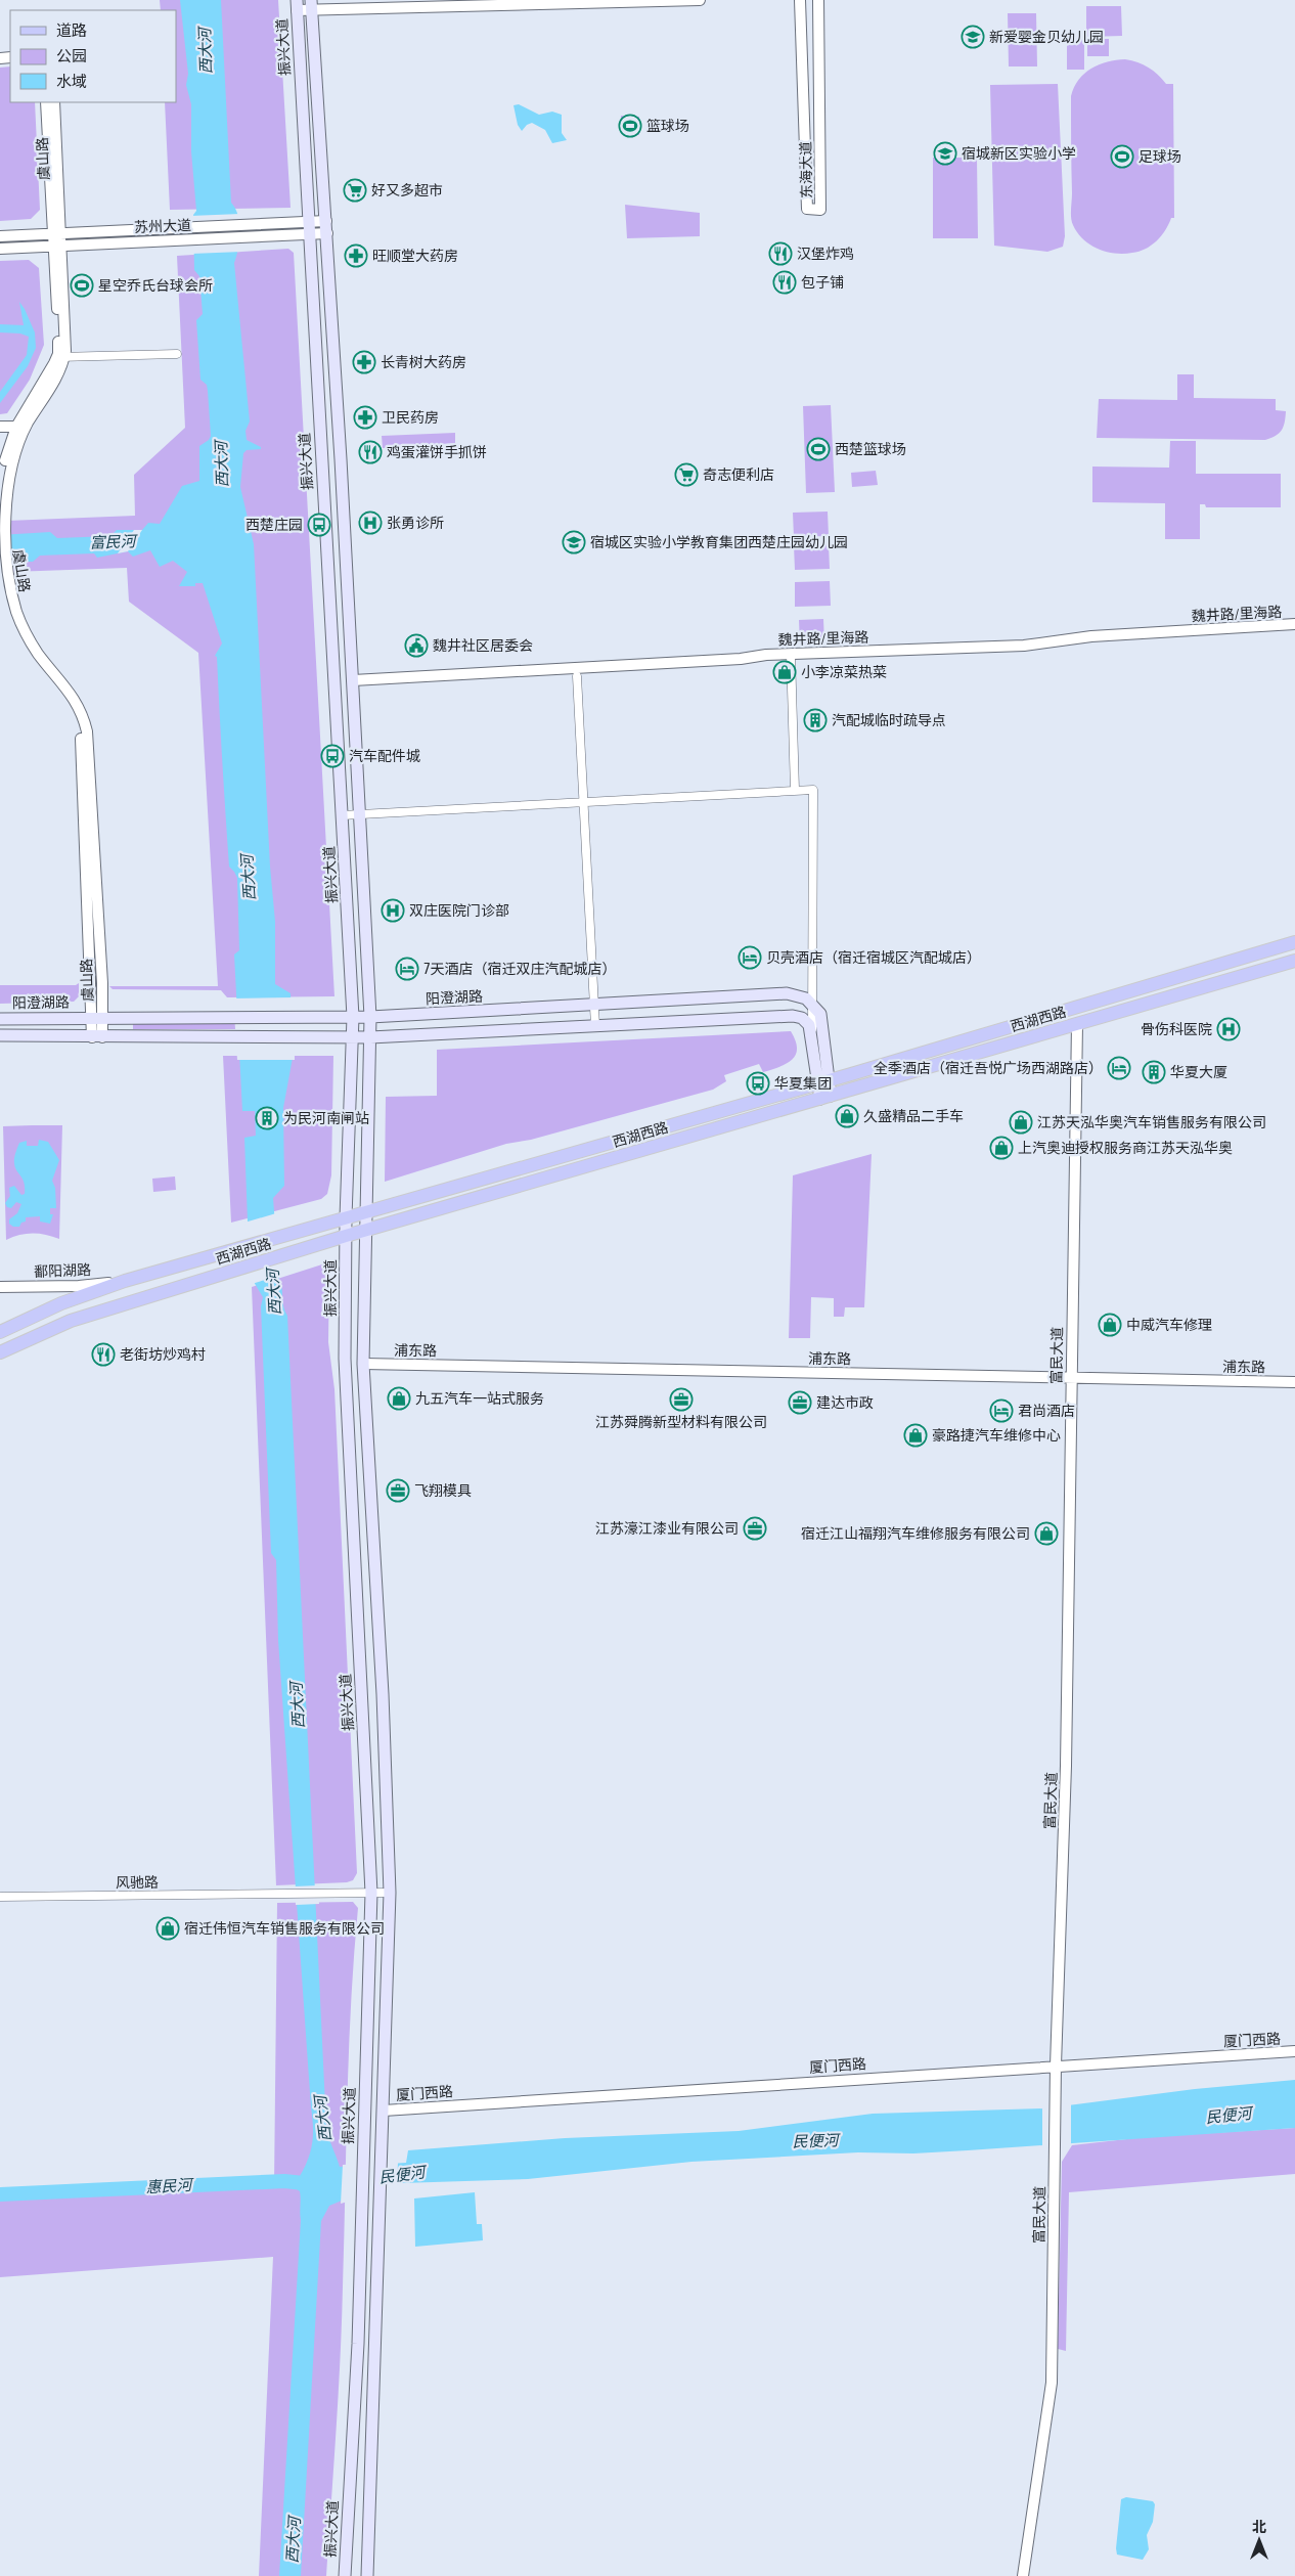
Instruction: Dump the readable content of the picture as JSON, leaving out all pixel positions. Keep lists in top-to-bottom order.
{
  "streets": {
    "main road": ["振兴大道", "阳澄湖路", "西湖西路"],
    "street": [
      "虞山路",
      "东海大道",
      "苏州大道",
      "魏井路/里海路",
      "鄱阳湖路",
      "浦东路",
      "富民大道",
      "风驰路",
      "厦门西路"
    ]
  },
  "crossings": [
    ["振兴大道", "苏州大道"],
    ["振兴大道", "阳澄湖路"],
    ["振兴大道", "西湖西路"],
    ["振兴大道", "风驰路"],
    ["虞山路", "苏州大道"],
    ["虞山路", "阳澄湖路"],
    ["西湖西路", "鄱阳湖路"],
    ["西湖西路", "富民大道"],
    ["浦东路", "富民大道"],
    ["富民大道", "厦门西路"]
  ],
  "water": [
    "西大河",
    "富民河",
    "民便河",
    "惠民河"
  ],
  "places": {
    "school or university": ["新爱婴金贝幼儿园", "宿城新区实验小学", "宿城区实验小学教育集团西楚庄园幼儿园"],
    "sports": [
      "篮球场",
      "足球场",
      "星空乔氏台球会所",
      "西楚篮球场"
    ],
    "supermarket": ["好又多超市", "奇志便利店"],
    "restaurant": [
      "汉堡炸鸡",
      "包子铺",
      "鸡蛋灌饼手抓饼",
      "老街坊炒鸡村"
    ],
    "pharmacy": ["旺顺堂大药房", "长青树大药房", "卫民药房"],
    "hospital": ["张勇诊所", "双庄医院门诊部", "骨伤科医院"],
    "bus stop": ["西楚庄园", "汽车配件城", "华夏集团"],
    "public building": ["魏井社区居委会"],
    "shop": [
      "小李凉菜热菜",
      "久盛精品二手车",
      "江苏天泓华奥汽车销售服务有限公司",
      "上汽奥迪授权服务商江苏天泓华奥",
      "中威汽车修理",
      "九五汽车一站式服务",
      "豪路捷汽车维修中心",
      "宿迁江山福翔汽车维修服务有限公司",
      "宿迁伟恒汽车销售服务有限公司"
    ],
    "building": ["汽配城临时疏导点", "华夏大厦", "为民河南闸站"],
    "hotel": [
      "贝壳酒店（宿迁宿城区汽配城店）",
      "7天酒店（宿迁双庄汽配城店）",
      "全季酒店（宿迁吾悦广场西湖路店）",
      "君尚酒店"
    ],
    "office": [
      "江苏舜腾新型材料有限公司",
      "建达市政",
      "飞翔模具",
      "江苏濠江漆业有限公司"
    ]
  },
  "legend": ["道路", "公园", "水域"],
  "north": "top"
}
